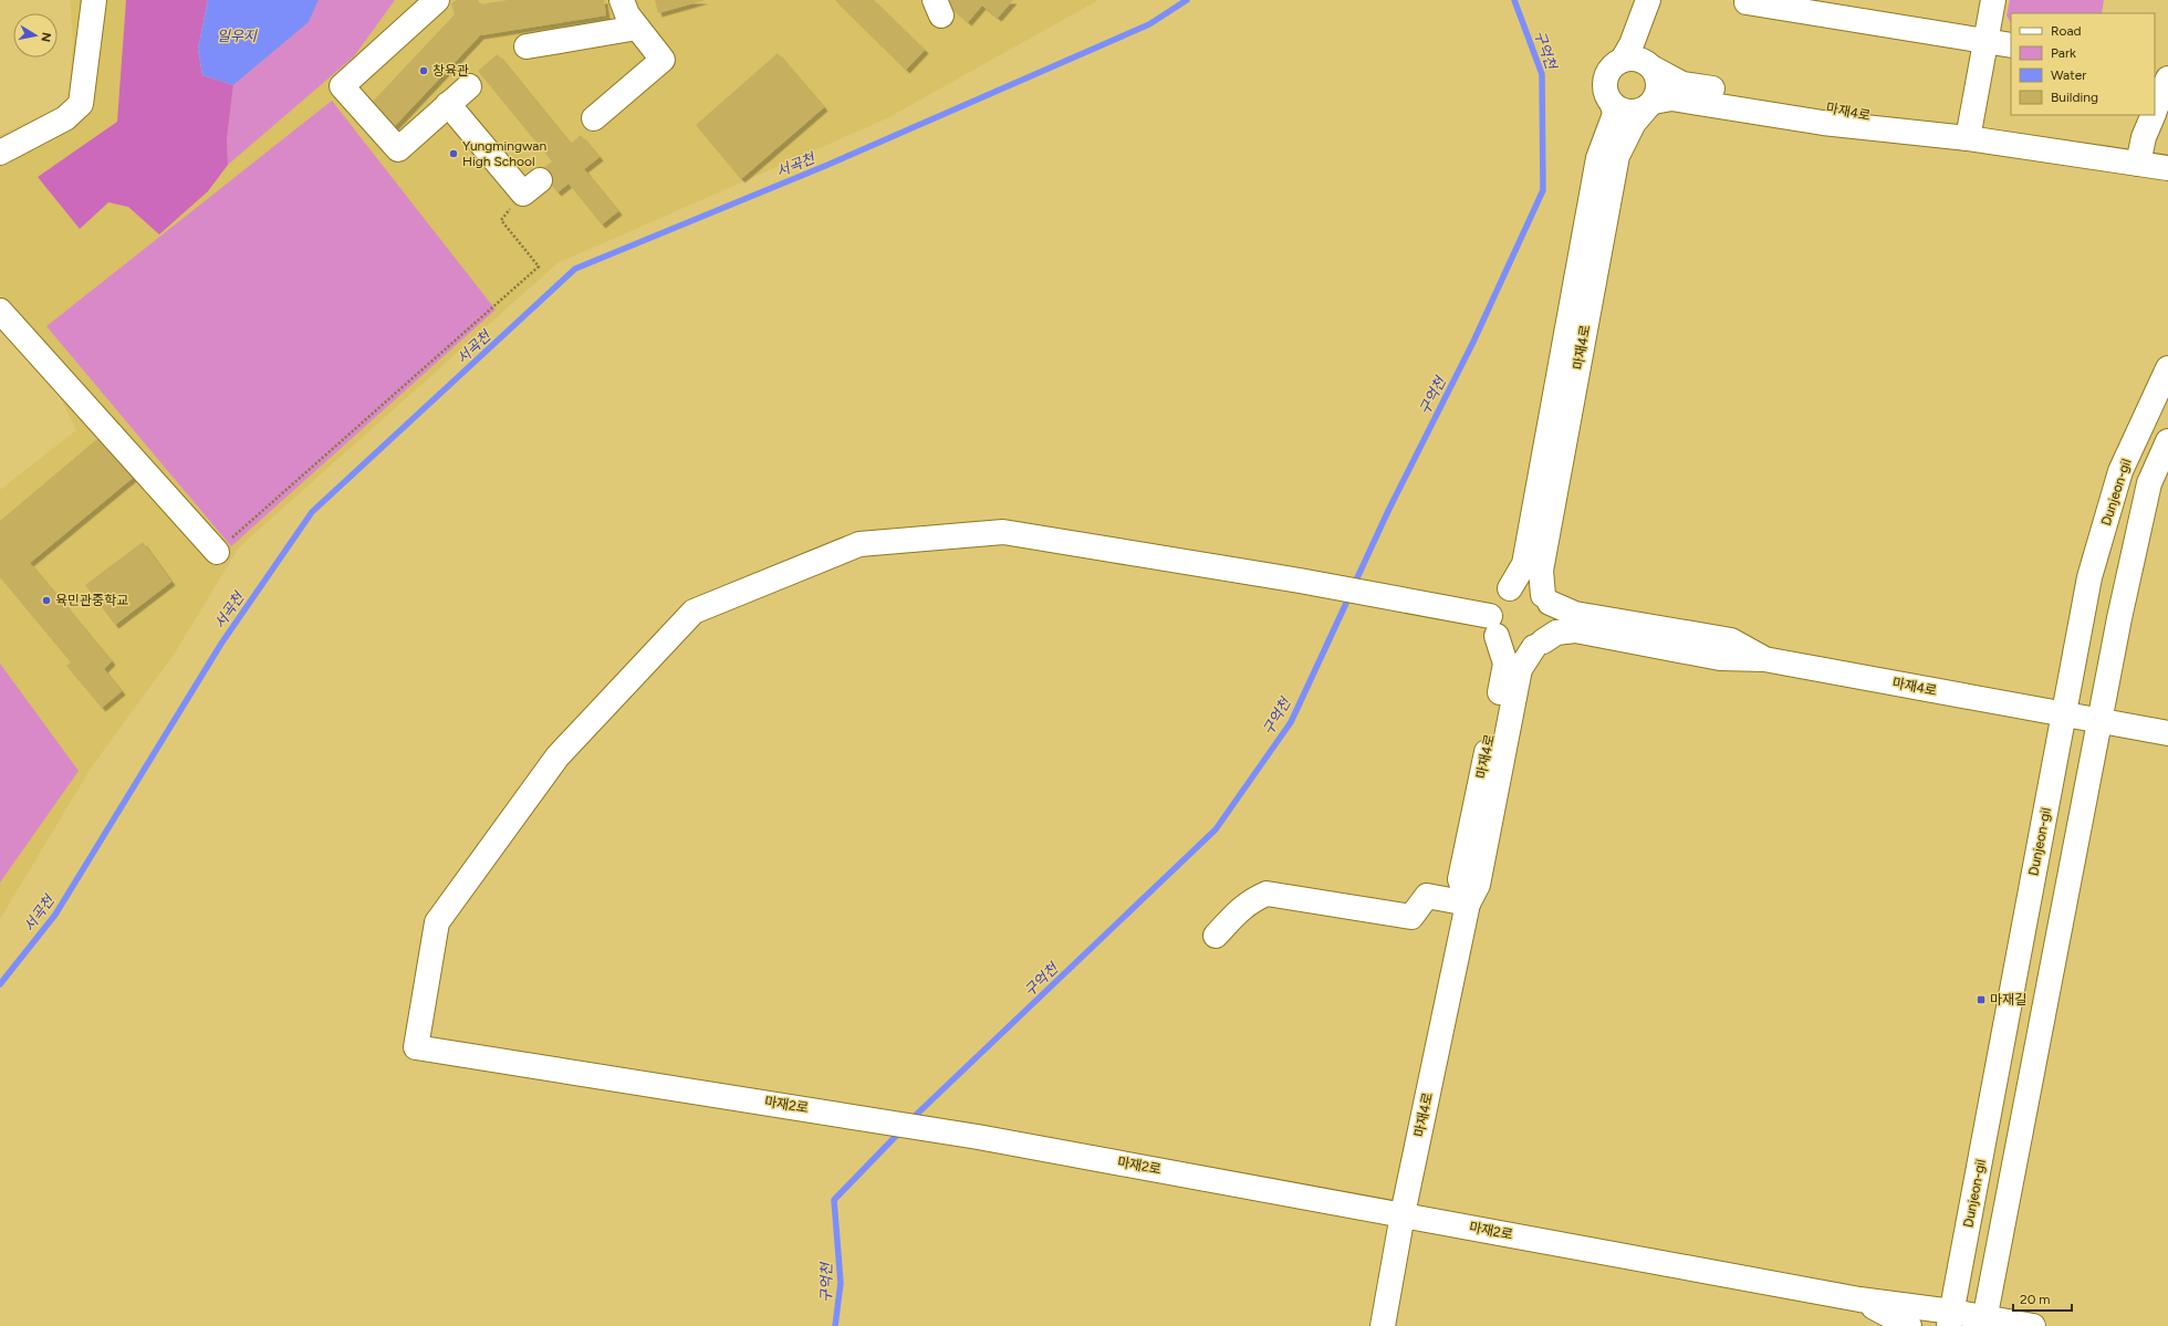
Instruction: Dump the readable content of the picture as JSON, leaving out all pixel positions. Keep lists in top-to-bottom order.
{
  "streets": {
    "street": ["마재4로", "Dunjeon-gil", "마재2로"]
  },
  "crossings": [
    ["마재4로", "Dunjeon-gil"],
    ["마재4로", "마재2로"]
  ],
  "water": ["일우지", "구억천", "서곡천"],
  "places": {
    "other": ["창육관", "Yungmingwan High School", "육민관중학교"],
    "transit": ["마재길"]
  },
  "legend": [
    "Road",
    "Park",
    "Water",
    "Building"
  ],
  "scale_bar": "20 m",
  "north": "right"
}
